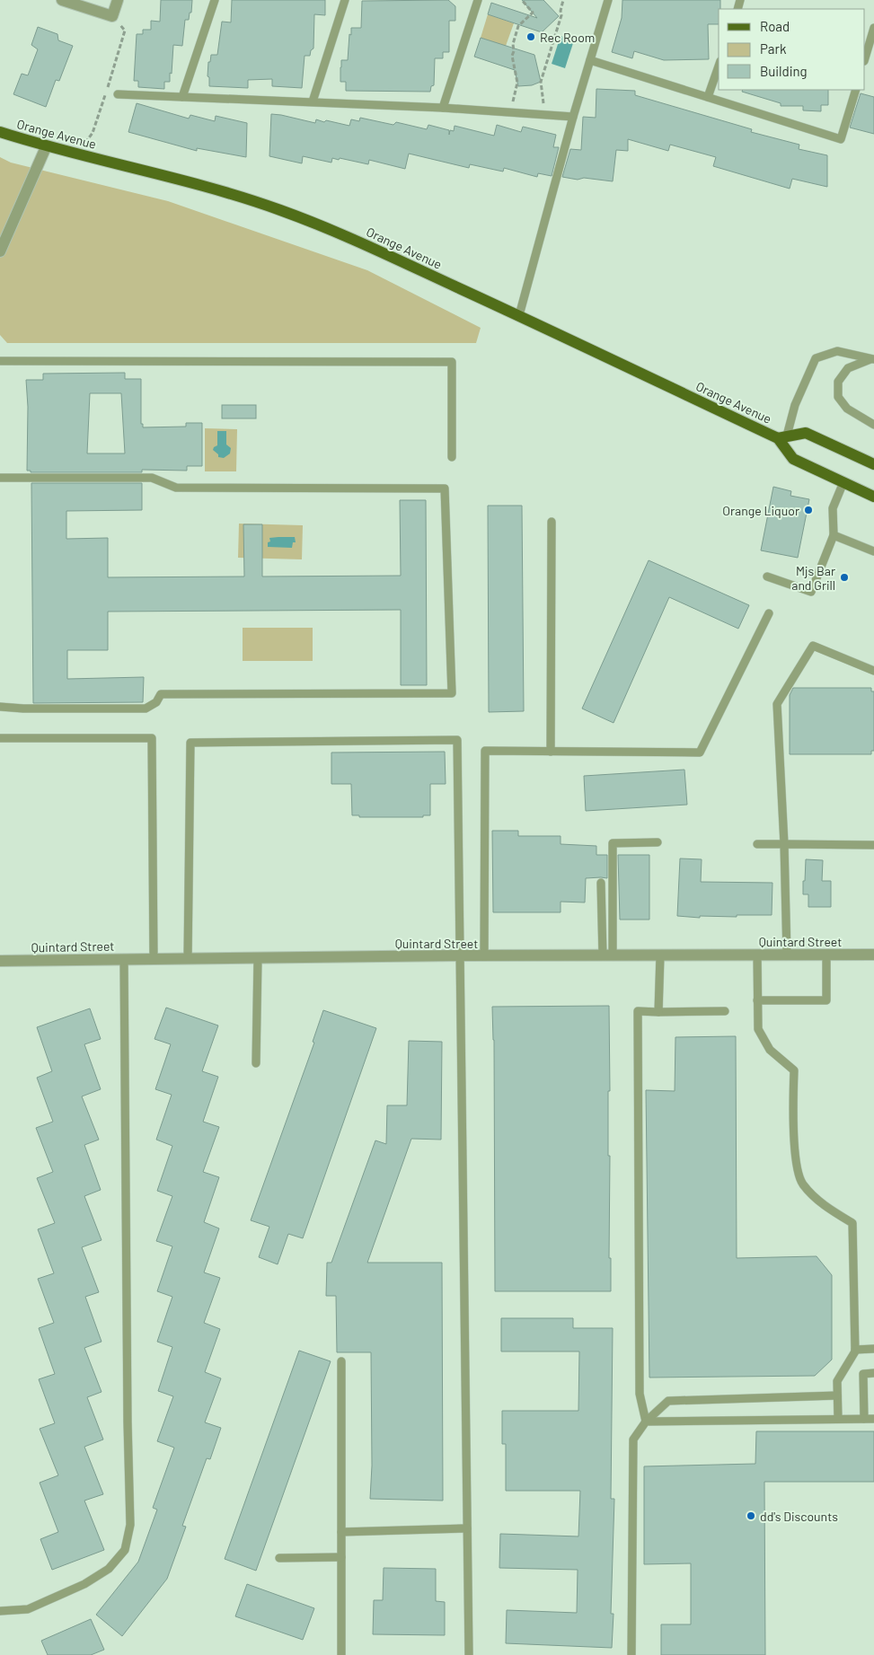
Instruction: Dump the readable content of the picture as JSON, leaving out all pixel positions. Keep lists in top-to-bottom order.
{
  "streets": {
    "main road": ["Orange Avenue"],
    "street": ["Quintard Street"]
  },
  "places": [
    "Rec Room",
    "Orange Liquor",
    "Mjs Bar and Grill",
    "dd's Discounts"
  ],
  "legend": ["Road", "Park", "Building"]
}
